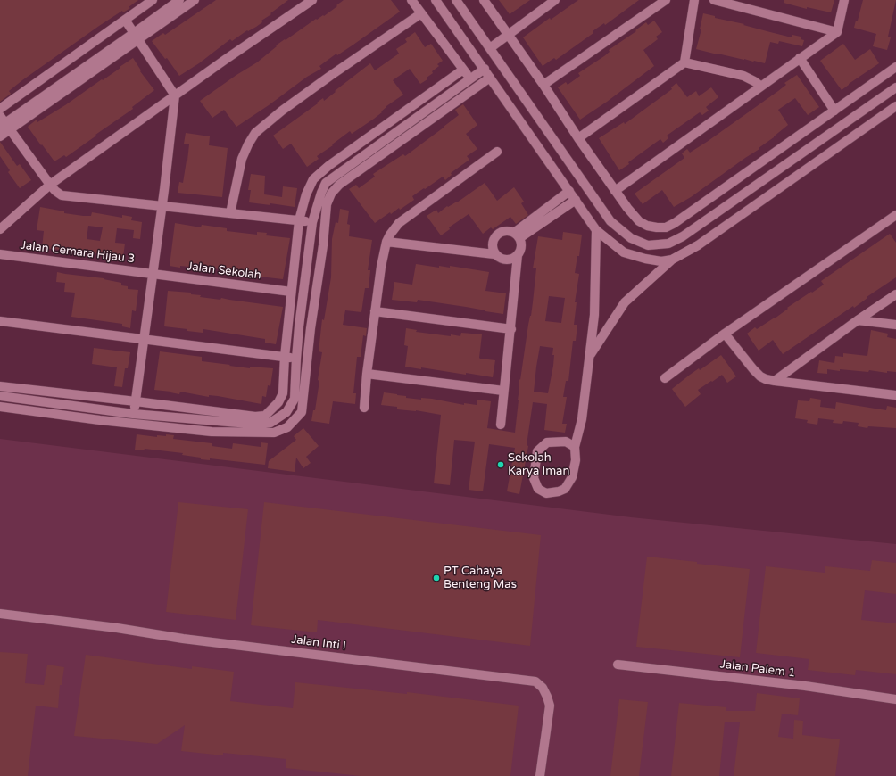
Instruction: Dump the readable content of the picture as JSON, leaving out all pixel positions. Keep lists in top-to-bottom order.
{
  "streets": {
    "street": [
      "Jalan Cemara Hijau 3",
      "Jalan Sekolah",
      "Jalan Inti I",
      "Jalan Palem 1"
    ]
  },
  "crossings": [
    ["Jalan Cemara Hijau 3", "Jalan Sekolah"]
  ],
  "places": ["Sekolah Karya Iman", "PT Cahaya Benteng Mas"]
}
